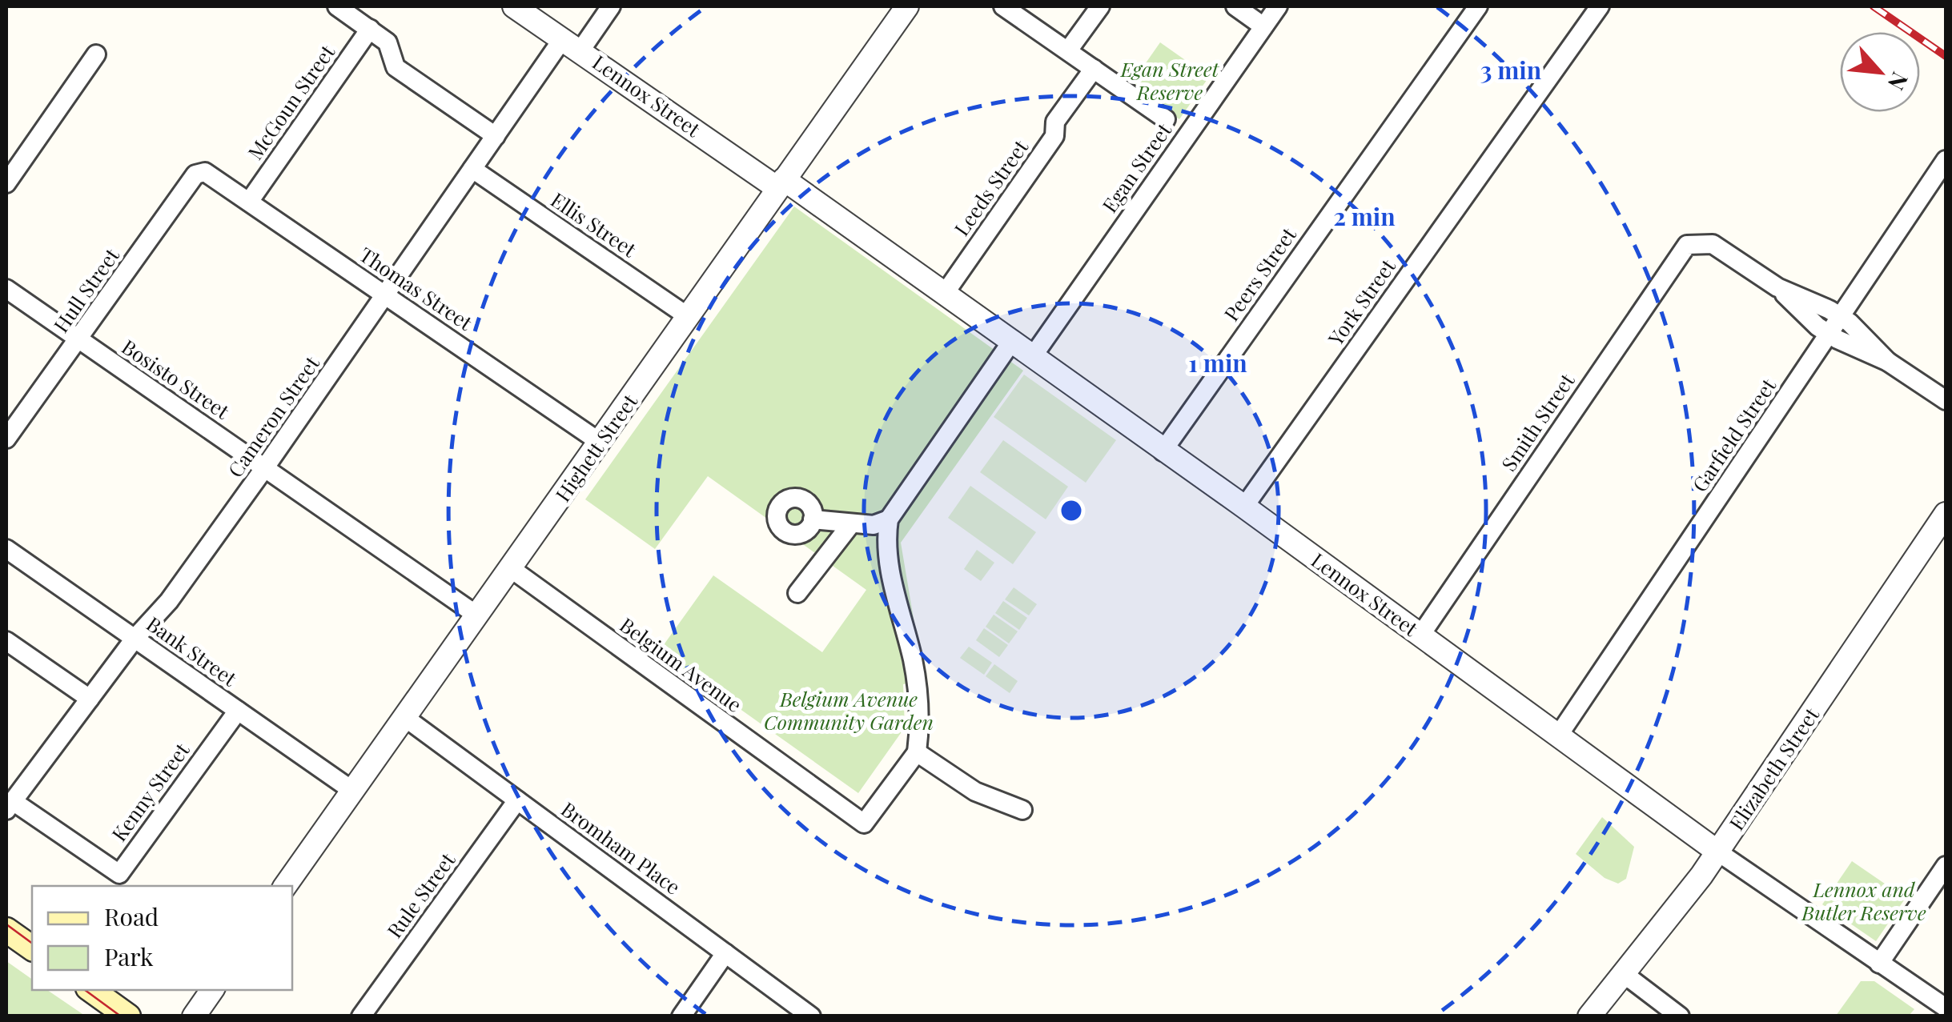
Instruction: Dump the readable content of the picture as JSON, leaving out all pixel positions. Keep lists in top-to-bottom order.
{
  "streets": {
    "street": [
      "Lennox Street",
      "McGoun Street",
      "Egan Street",
      "Leeds Street",
      "Ellis Street",
      "Peers Street",
      "Thomas Street",
      "Hull Street",
      "York Street",
      "Bosisto Street",
      "Cameron Street",
      "Smith Street",
      "Garfield Street",
      "Highett Street",
      "Bank Street",
      "Belgium Avenue",
      "Elizabeth Street",
      "Kenny Street",
      "Bromham Place",
      "Rule Street"
    ]
  },
  "crossings": [
    ["Lennox Street", "Egan Street"],
    ["Lennox Street", "Leeds Street"],
    ["Lennox Street", "Peers Street"],
    ["Lennox Street", "York Street"],
    ["Lennox Street", "Cameron Street"],
    ["Lennox Street", "Smith Street"],
    ["Lennox Street", "Garfield Street"],
    ["Lennox Street", "Highett Street"],
    ["Lennox Street", "Elizabeth Street"],
    ["McGoun Street", "Thomas Street"],
    ["Ellis Street", "Cameron Street"],
    ["Ellis Street", "Highett Street"],
    ["Thomas Street", "Hull Street"],
    ["Thomas Street", "Cameron Street"],
    ["Thomas Street", "Highett Street"],
    ["Hull Street", "Bosisto Street"],
    ["Bosisto Street", "Cameron Street"],
    ["Bosisto Street", "Highett Street"],
    ["Cameron Street", "Bank Street"],
    ["Cameron Street", "Kenny Street"],
    ["Highett Street", "Bank Street"],
    ["Highett Street", "Belgium Avenue"],
    ["Highett Street", "Bromham Place"],
    ["Bank Street", "Kenny Street"],
    ["Bromham Place", "Rule Street"]
  ],
  "parks": ["Egan Street Reserve", "Belgium Avenue Community Garden", "Lennox and Butler Reserve"],
  "legend": ["Road", "Park"],
  "north": "bottom right",
  "rings": ["3 min", "2 min", "1 min"]
}
